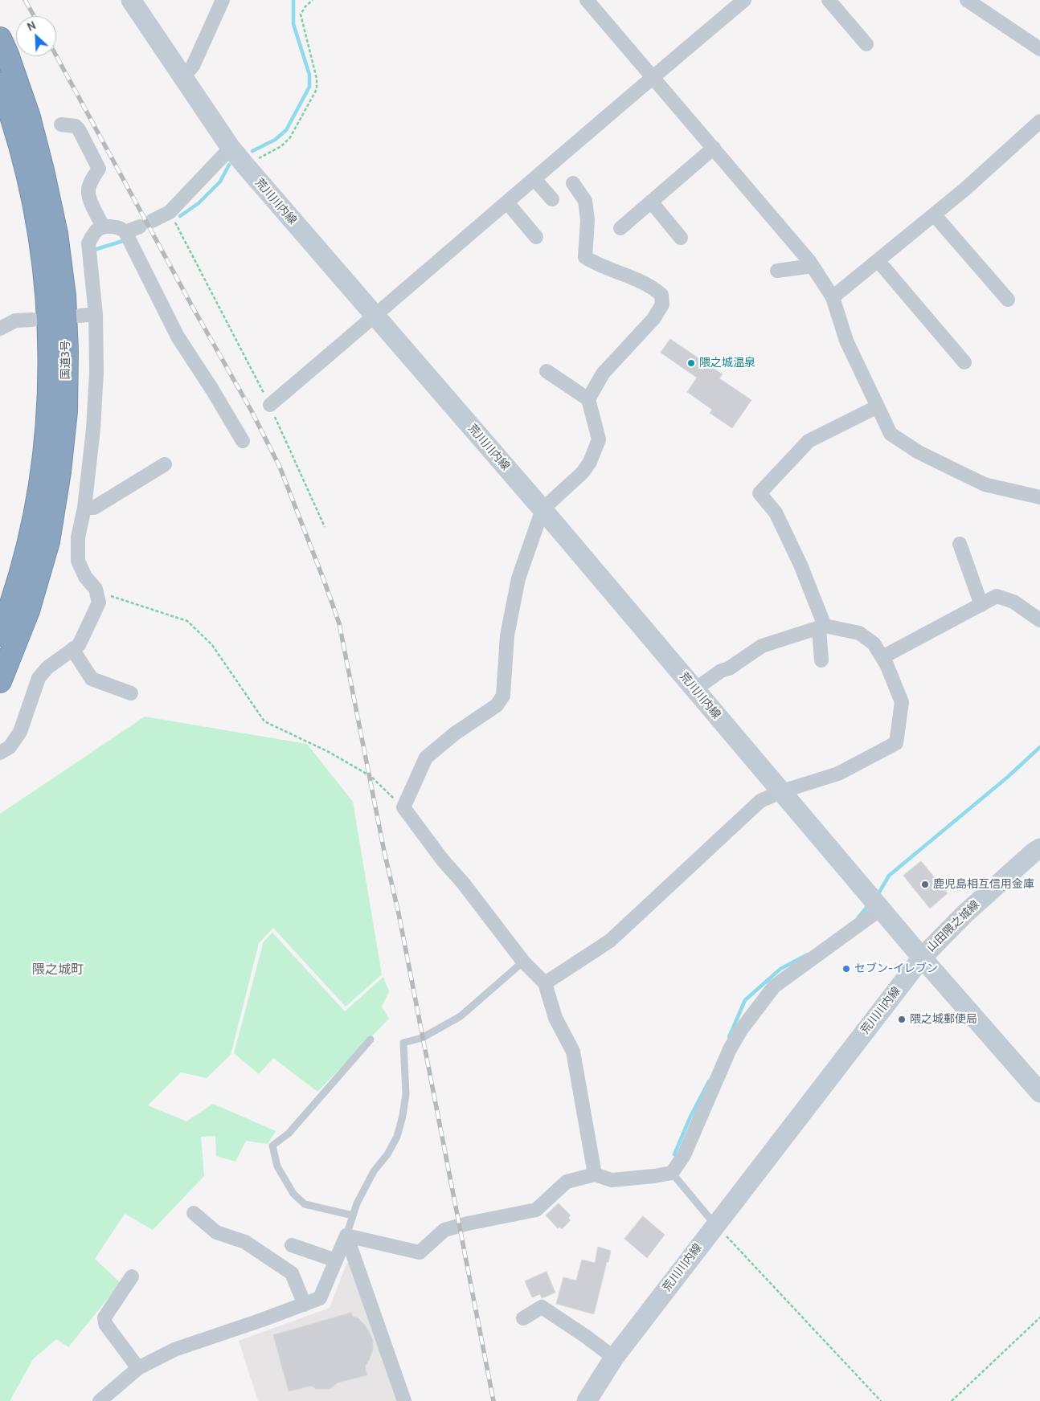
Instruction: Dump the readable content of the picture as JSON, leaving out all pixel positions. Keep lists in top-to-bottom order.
{
  "streets": {
    "highway": ["国道3号"],
    "main road": ["荒川川内線", "山田隈之城線"]
  },
  "crossings": [
    ["荒川川内線", "山田隈之城線"]
  ],
  "districts": ["隈之城町"],
  "places": [
    "隈之城温泉",
    "鹿児島相互信用金庫",
    "セブン-イレブン",
    "隈之城郵便局"
  ],
  "north": "top left"
}
